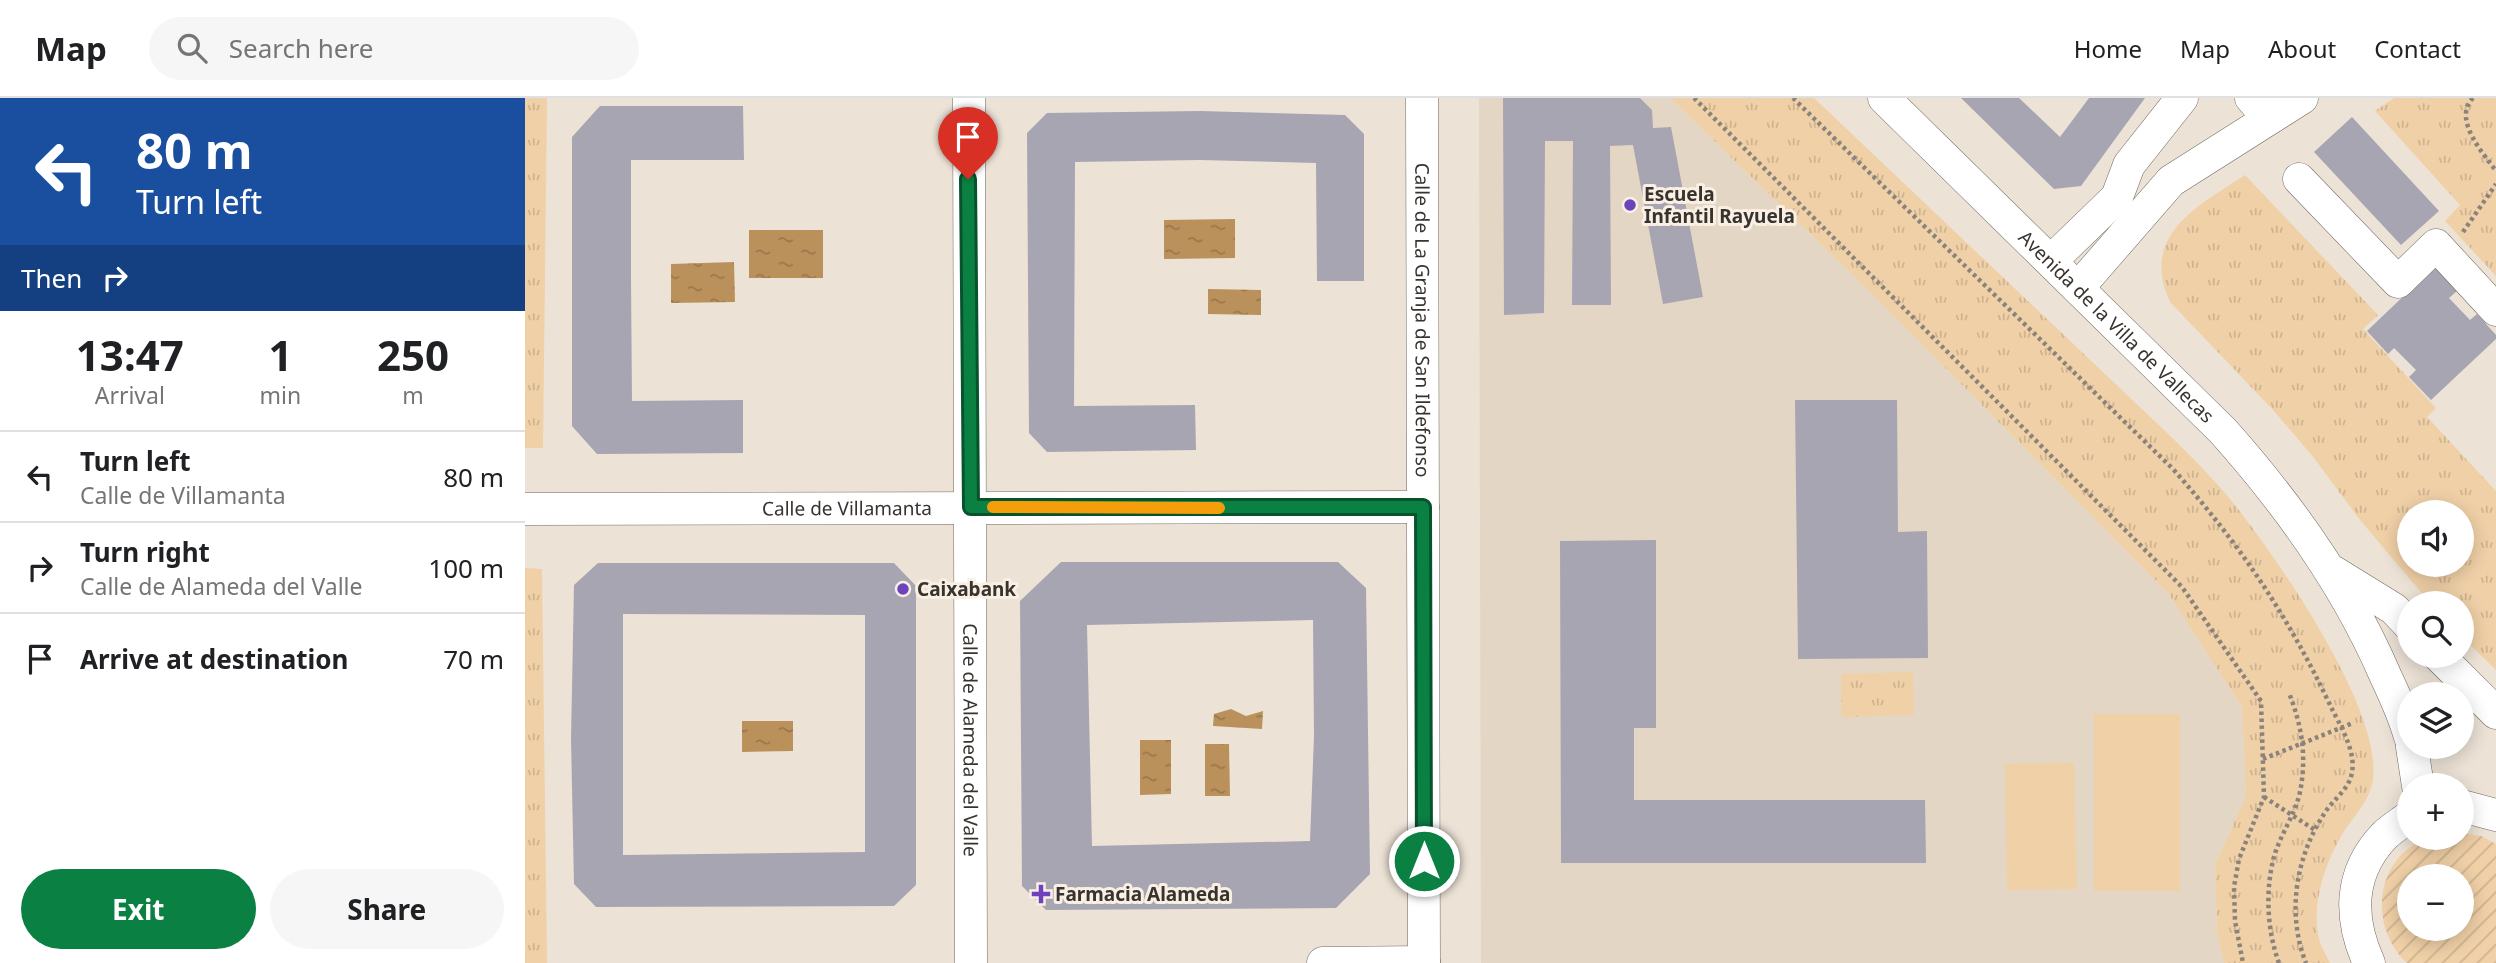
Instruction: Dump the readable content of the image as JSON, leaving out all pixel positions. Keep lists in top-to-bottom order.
{
  "streets": {
    "street": [
      "Calle de La Granja de San Ildefonso",
      "Avenida de la Villa de Vallecas",
      "Calle de Villamanta",
      "Calle de Alameda del Valle"
    ]
  },
  "crossings": [
    ["Calle de La Granja de San Ildefonso", "Calle de Villamanta"],
    ["Calle de Villamanta", "Calle de Alameda del Valle"]
  ],
  "places": {
    "other": ["Escuela Infantil Rayuela", "Caixabank"],
    "health": ["Farmacia Alameda"]
  },
  "page": {
    "header": "Map",
    "search": "Search here",
    "nav": [
      "Home",
      "Map",
      "About",
      "Contact"
    ],
    "turn": ["80 m", "Turn left"],
    "then": "Then",
    "eta": [
      "13:47",
      "Arrival",
      "1",
      "min",
      "250",
      "m"
    ],
    "list": [
      {
        "name": "Turn left",
        "note": "Calle de Villamanta",
        "value": "80 m"
      },
      {
        "name": "Turn right",
        "note": "Calle de Alameda del Valle",
        "value": "100 m"
      },
      {
        "name": "Arrive at destination",
        "value": "70 m"
      }
    ],
    "map_buttons": ["+", "−"],
    "buttons": ["Exit", "Share"]
  }
}
